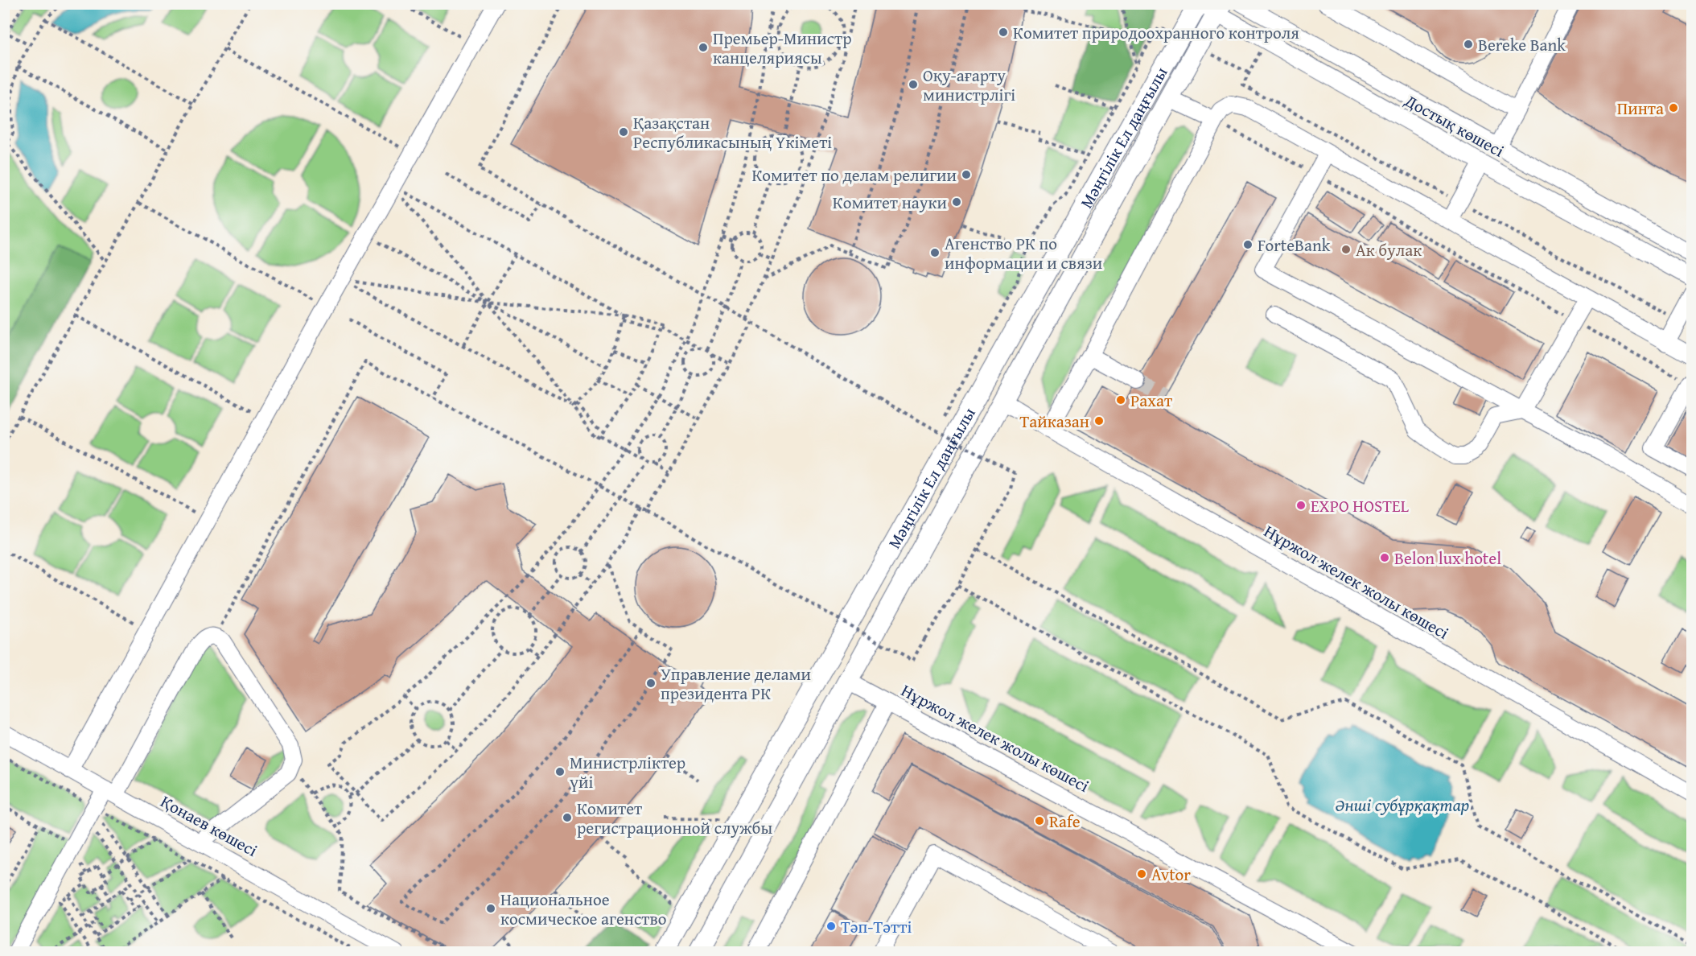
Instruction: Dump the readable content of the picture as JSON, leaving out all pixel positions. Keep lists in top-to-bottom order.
{
  "streets": {
    "main road": ["Мәңгілік Ел даңғылы"],
    "street": ["Достық көшесі", "Нұржол желек жолы көшесі", "Қонаев көшесі"]
  },
  "crossings": [
    ["Достық көшесі", "Мәңгілік Ел даңғылы"],
    ["Мәңгілік Ел даңғылы", "Нұржол желек жолы көшесі"]
  ],
  "water": ["Әнші субұрқақтар"],
  "places": [
    "Комитет природоохранного контроля",
    "Bereke Bank",
    "Премьер-Министр канцеляриясы",
    "Оқу-ағарту министрлігі",
    "Пинта",
    "Қазақстан Республикасының Үкіметі",
    "Комитет по делам религии",
    "Комитет науки",
    "ForteBank",
    "Ак булак",
    "Агенство РК по информации и связи",
    "Рахат",
    "Тайказан",
    "EXPO HOSTEL",
    "Belon lux hotel",
    "Управление делами президента РК",
    "Министрліктер үйі",
    "Комитет регистрационной службы",
    "Rafe",
    "Avtor",
    "Национальное космическое агенство",
    "Тәп-Тәтті"
  ]
}
